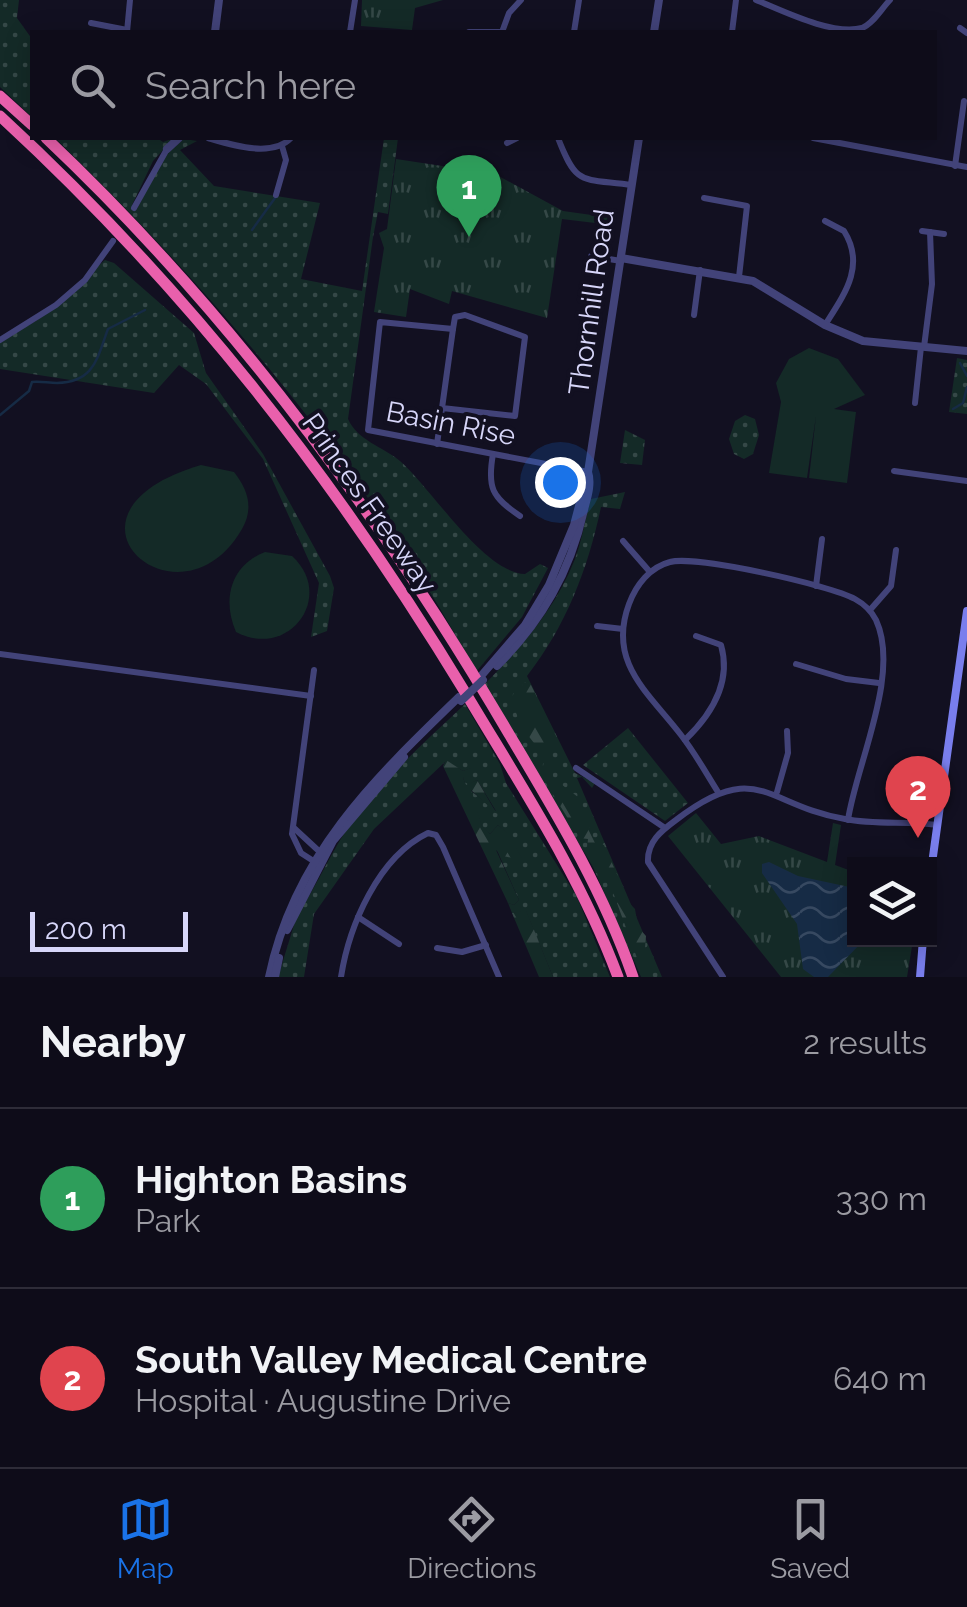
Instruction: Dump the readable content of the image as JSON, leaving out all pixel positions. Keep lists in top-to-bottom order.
{
  "streets": {
    "highway": ["Princes Freeway"],
    "street": ["Thornhill Road", "Basin Rise"]
  },
  "crossings": [
    ["Thornhill Road", "Basin Rise"]
  ],
  "scale_bar": "200 m",
  "page": {
    "search": "Search here",
    "pins": ["1", "2"],
    "scale": "200 m",
    "heading": ["Nearby", "2 results"],
    "list": [
      {
        "mark": "1",
        "name": "Highton Basins",
        "note": "Park",
        "value": "330 m"
      },
      {
        "mark": "2",
        "name": "South Valley Medical Centre",
        "note": "Hospital · Augustine Drive",
        "value": "640 m"
      }
    ],
    "nav": ["Map", "Directions", "Saved"]
  }
}
